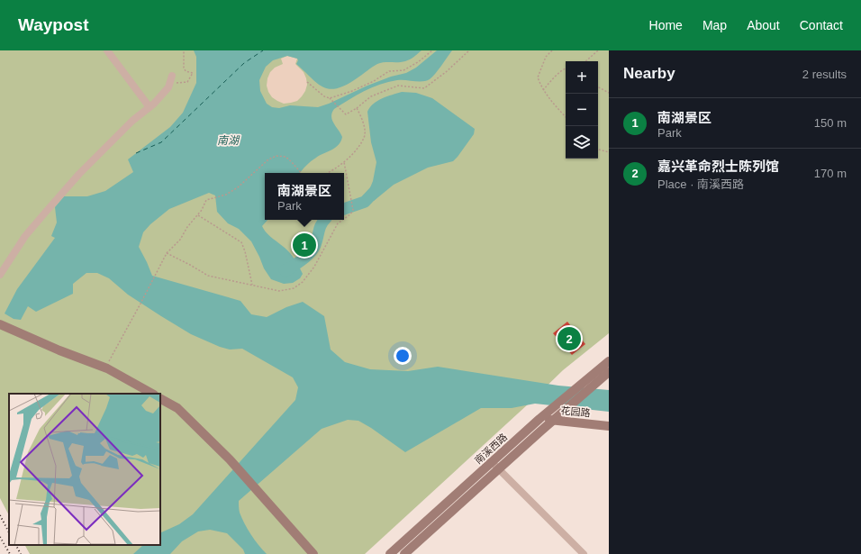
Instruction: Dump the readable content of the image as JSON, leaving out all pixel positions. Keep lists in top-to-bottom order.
{
  "streets": {
    "main road": ["花园路", "南溪西路"]
  },
  "crossings": [
    ["花园路", "南溪西路"]
  ],
  "water": ["南湖"],
  "page": {
    "header": "Waypost",
    "nav": [
      "Home",
      "Map",
      "About",
      "Contact"
    ],
    "heading": ["Nearby", "2 results"],
    "map_buttons": ["+", "−"],
    "list": [
      {
        "mark": "1",
        "name": "南湖景区",
        "note": "Park",
        "value": "150 m"
      },
      {
        "mark": "2",
        "name": "嘉兴革命烈士陈列馆",
        "note": "Place · 南溪西路",
        "value": "170 m"
      }
    ],
    "popup": ["南湖景区", "Park"],
    "pins": ["1", "2"]
  }
}
